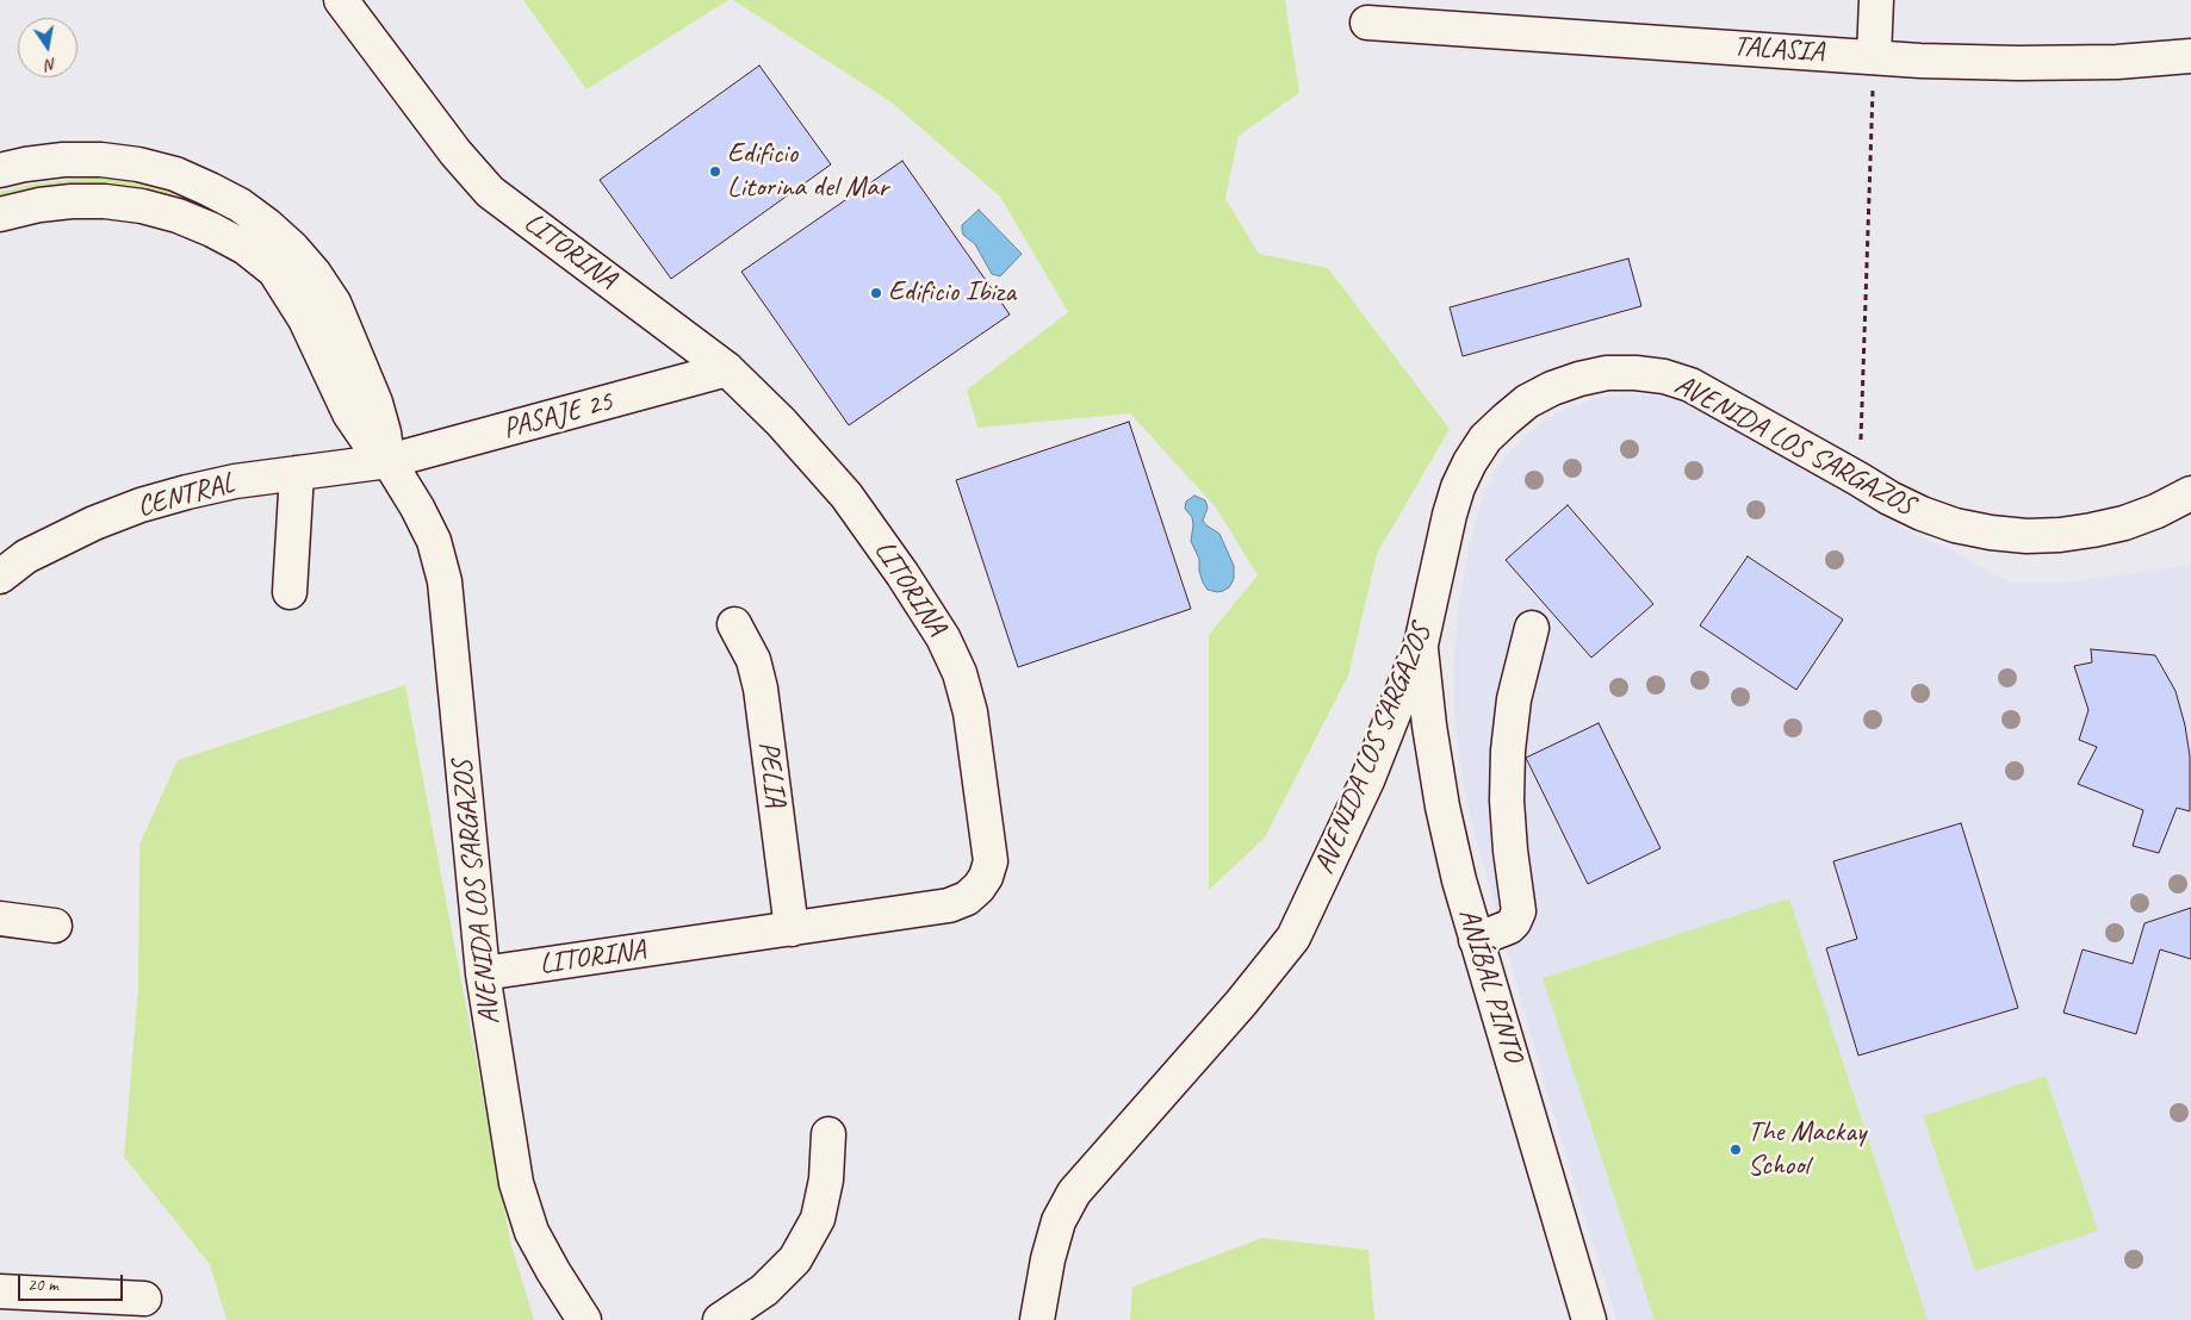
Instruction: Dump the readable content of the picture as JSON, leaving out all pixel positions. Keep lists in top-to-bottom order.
{
  "streets": {
    "street": [
      "TALASIA",
      "LITORINA",
      "PASAJE 25",
      "AVENIDA LOS SARGAZOS",
      "CENTRAL",
      "PELIA",
      "ANÍBAL PINTO"
    ]
  },
  "crossings": [
    ["LITORINA", "PASAJE 25"],
    ["LITORINA", "AVENIDA LOS SARGAZOS"],
    ["LITORINA", "PELIA"],
    ["PASAJE 25", "AVENIDA LOS SARGAZOS"],
    ["PASAJE 25", "CENTRAL"],
    ["AVENIDA LOS SARGAZOS", "CENTRAL"],
    ["AVENIDA LOS SARGAZOS", "ANÍBAL PINTO"]
  ],
  "places": ["Edificio Litorina del Mar", "Edificio Ibiza", "The Mackay School"],
  "scale_bar": "20 m",
  "north": "bottom"
}
